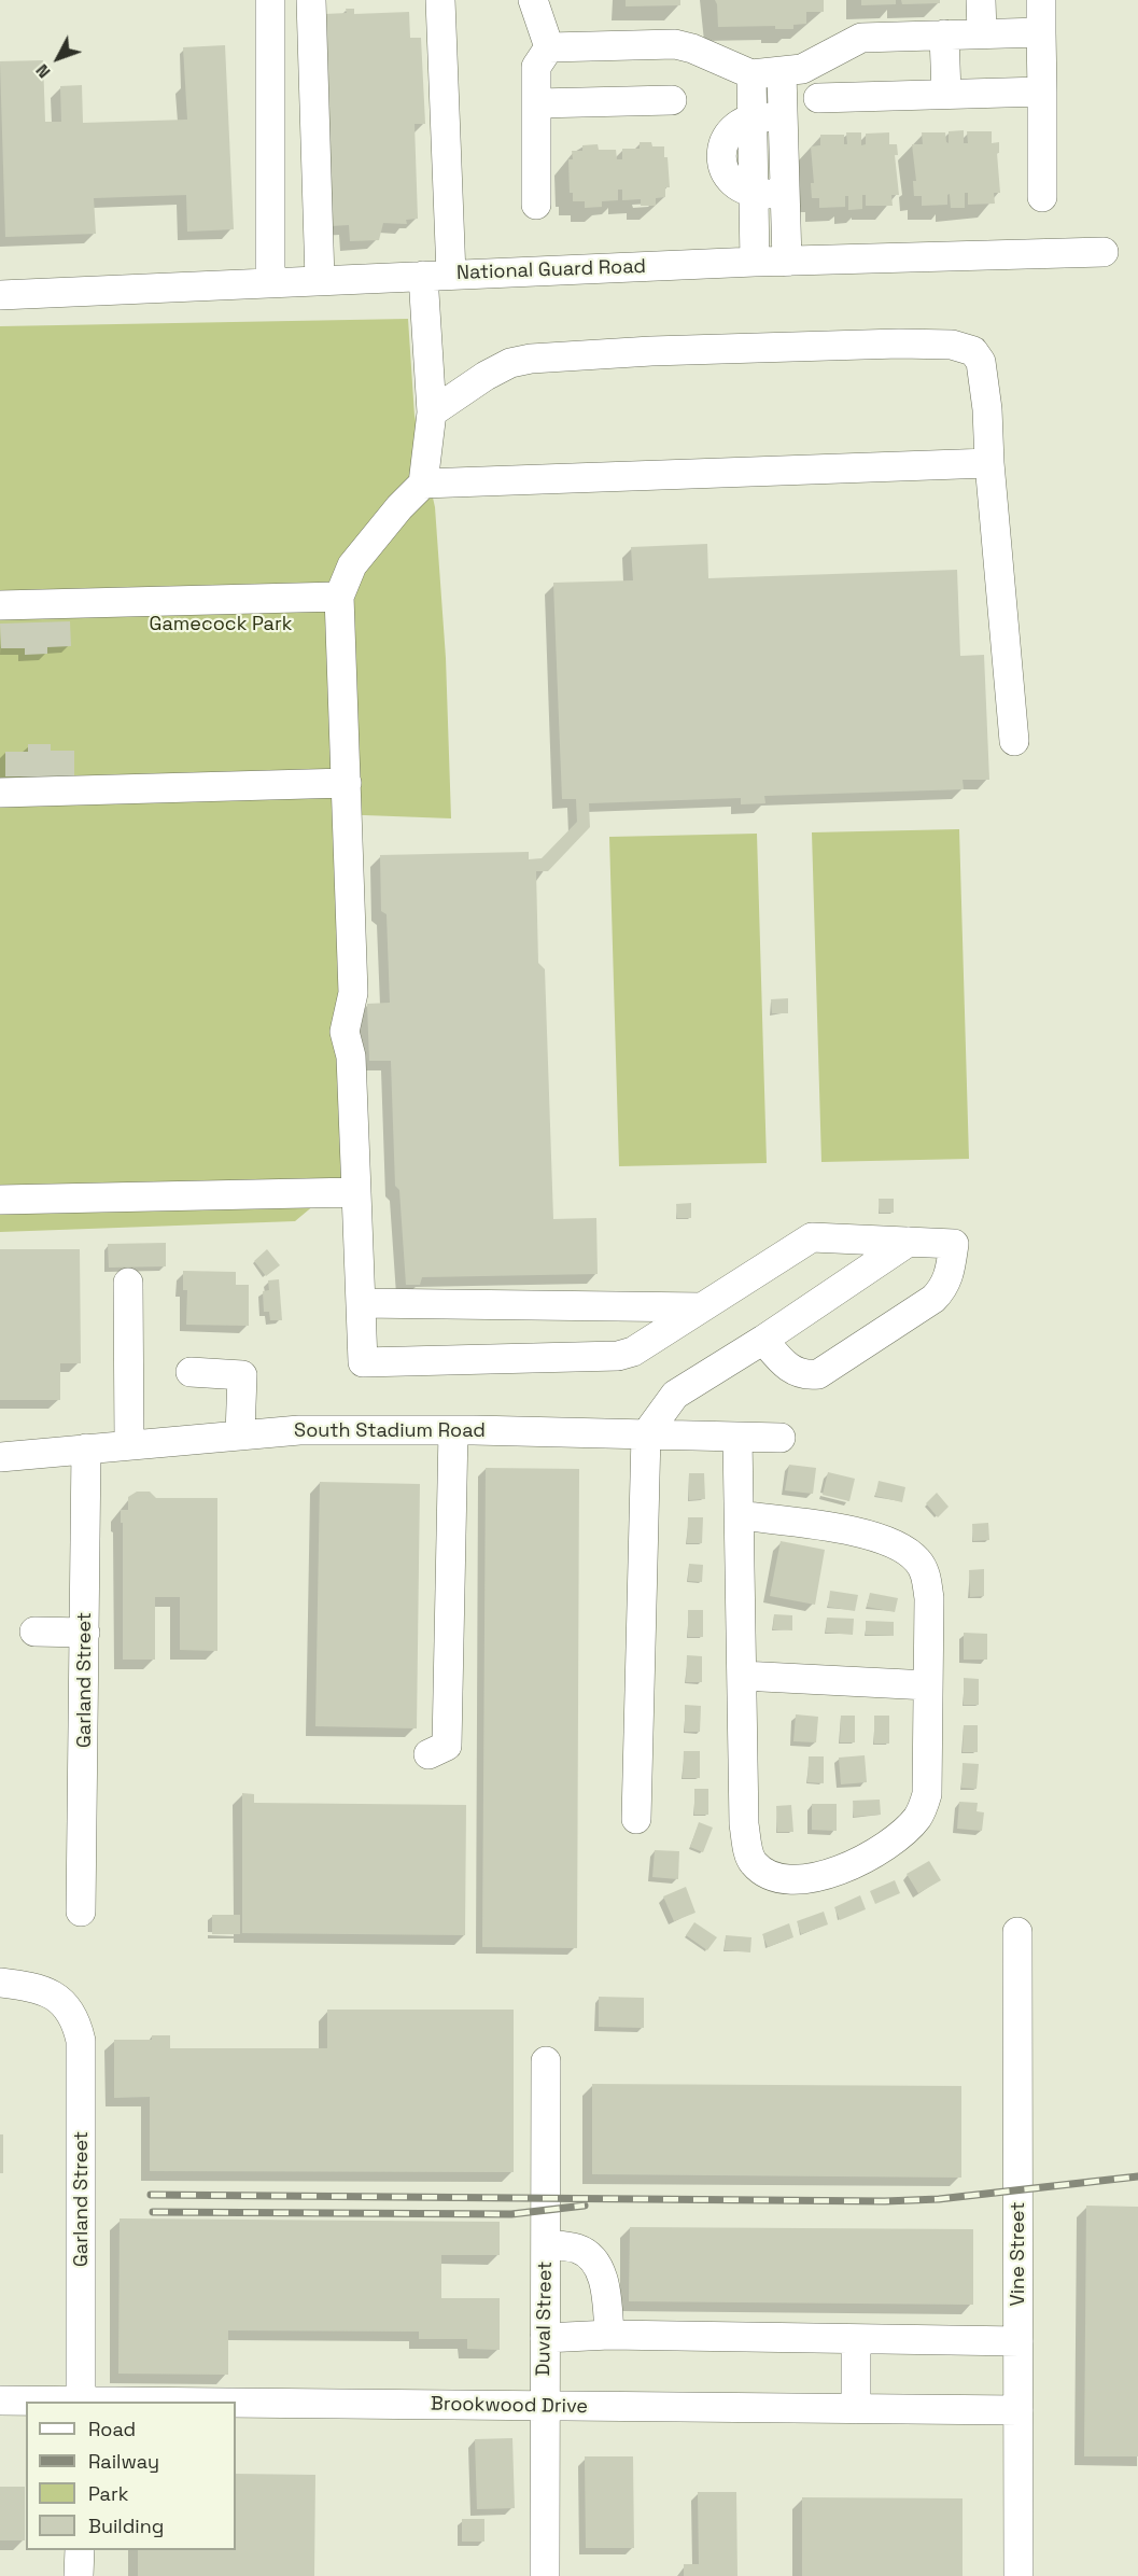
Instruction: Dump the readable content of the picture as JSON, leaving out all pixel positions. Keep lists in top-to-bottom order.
{
  "streets": {
    "street": [
      "National Guard Road",
      "South Stadium Road",
      "Garland Street",
      "Vine Street",
      "Duval Street",
      "Brookwood Drive"
    ]
  },
  "crossings": [
    ["South Stadium Road", "Garland Street"],
    ["Garland Street", "Brookwood Drive"],
    ["Vine Street", "Brookwood Drive"],
    ["Duval Street", "Brookwood Drive"]
  ],
  "parks": ["Gamecock Park"],
  "legend": [
    "Road",
    "Railway",
    "Park",
    "Building"
  ],
  "north": "bottom left"
}
